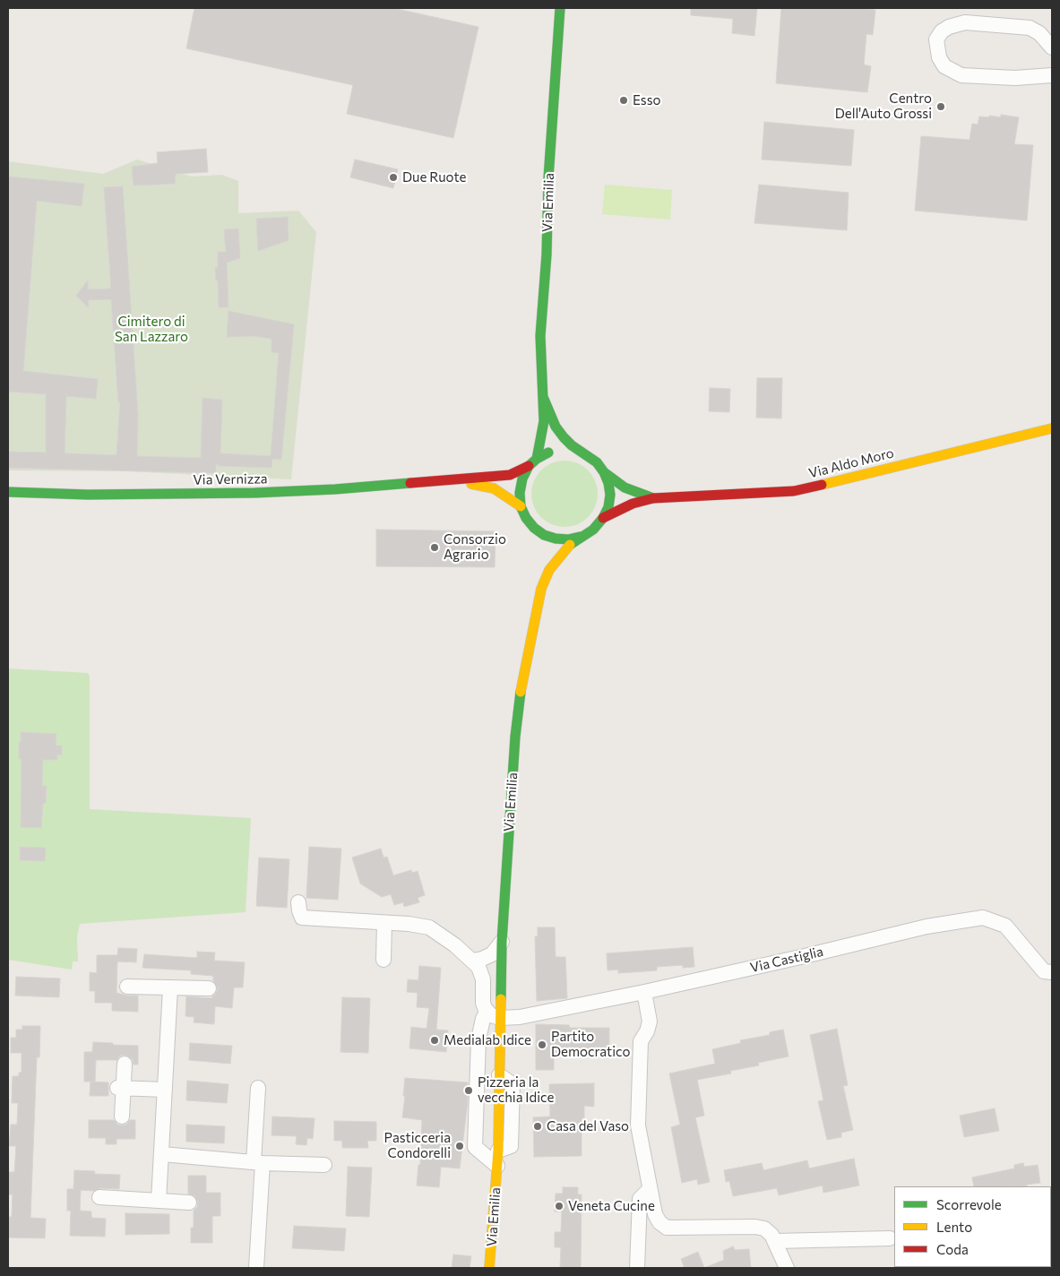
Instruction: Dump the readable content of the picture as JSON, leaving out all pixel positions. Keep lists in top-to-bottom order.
{
  "streets": {
    "main road": ["Via Emilia", "Via Aldo Moro", "Via Vernizza"],
    "street": ["Via Castiglia"]
  },
  "crossings": [
    ["Via Emilia", "Via Aldo Moro"],
    ["Via Emilia", "Via Vernizza"],
    ["Via Emilia", "Via Castiglia"],
    ["Via Aldo Moro", "Via Vernizza"]
  ],
  "parks": ["Cimitero di San Lazzaro"],
  "places": [
    "Esso",
    "Centro Dell'Auto Grossi",
    "Due Ruote",
    "Consorzio Agrario",
    "Medialab Idice",
    "Partito Democratico",
    "Pizzeria la vecchia Idice",
    "Casa del Vaso",
    "Pasticceria Condorelli",
    "Veneta Cucine"
  ],
  "legend": ["Scorrevole", "Lento", "Coda"]
}
